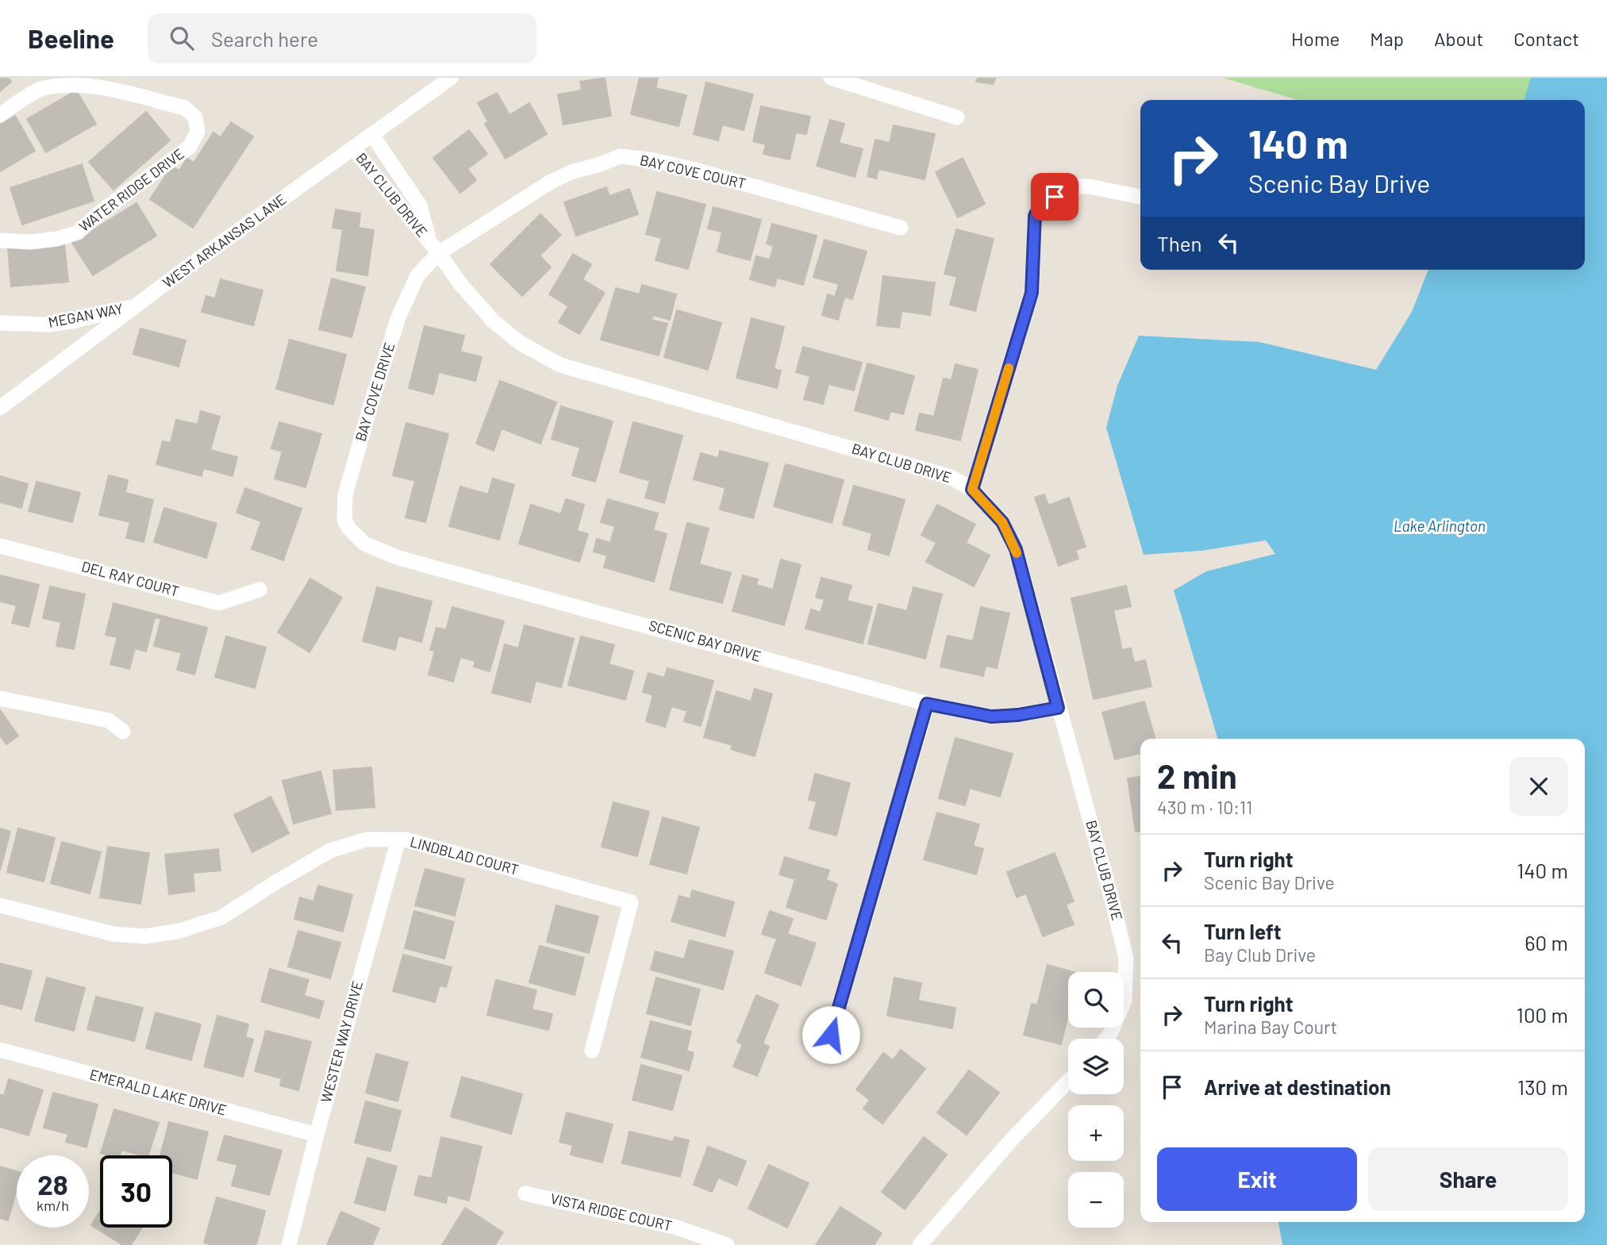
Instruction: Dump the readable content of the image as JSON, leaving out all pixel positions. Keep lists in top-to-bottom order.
{
  "streets": {
    "street": [
      "BAY COVE COURT",
      "WATER RIDGE DRIVE",
      "BAY CLUB DRIVE",
      "WEST ARKANSAS LANE",
      "MEGAN WAY",
      "BAY COVE DRIVE",
      "DEL RAY COURT",
      "SCENIC BAY DRIVE",
      "LINDBLAD COURT",
      "WESTER WAY DRIVE",
      "EMERALD LAKE DRIVE",
      "VISTA RIDGE COURT"
    ]
  },
  "crossings": [
    ["BAY COVE COURT", "BAY CLUB DRIVE"],
    ["BAY COVE COURT", "BAY COVE DRIVE"],
    ["BAY CLUB DRIVE", "WEST ARKANSAS LANE"],
    ["BAY CLUB DRIVE", "BAY COVE DRIVE"],
    ["BAY CLUB DRIVE", "SCENIC BAY DRIVE"],
    ["WEST ARKANSAS LANE", "MEGAN WAY"],
    ["BAY COVE DRIVE", "SCENIC BAY DRIVE"],
    ["LINDBLAD COURT", "WESTER WAY DRIVE"],
    ["WESTER WAY DRIVE", "EMERALD LAKE DRIVE"]
  ],
  "water": ["Lake Arlington"],
  "page": {
    "header": "Beeline",
    "search": "Search here",
    "nav": [
      "Home",
      "Map",
      "About",
      "Contact"
    ],
    "turn": ["140 m", "Scenic Bay Drive"],
    "then": "Then",
    "heading": ["2 min", "430 m · 10:11"],
    "list": [
      {
        "name": "Turn right",
        "note": "Scenic Bay Drive",
        "value": "140 m"
      },
      {
        "name": "Turn left",
        "note": "Bay Club Drive",
        "value": "60 m"
      },
      {
        "name": "Turn right",
        "note": "Marina Bay Court",
        "value": "100 m"
      },
      {
        "name": "Arrive at destination",
        "value": "130 m"
      }
    ],
    "map_buttons": ["+", "−"],
    "buttons": ["Exit", "Share"],
    "speed": "28 km/h",
    "limit": "30"
  }
}
